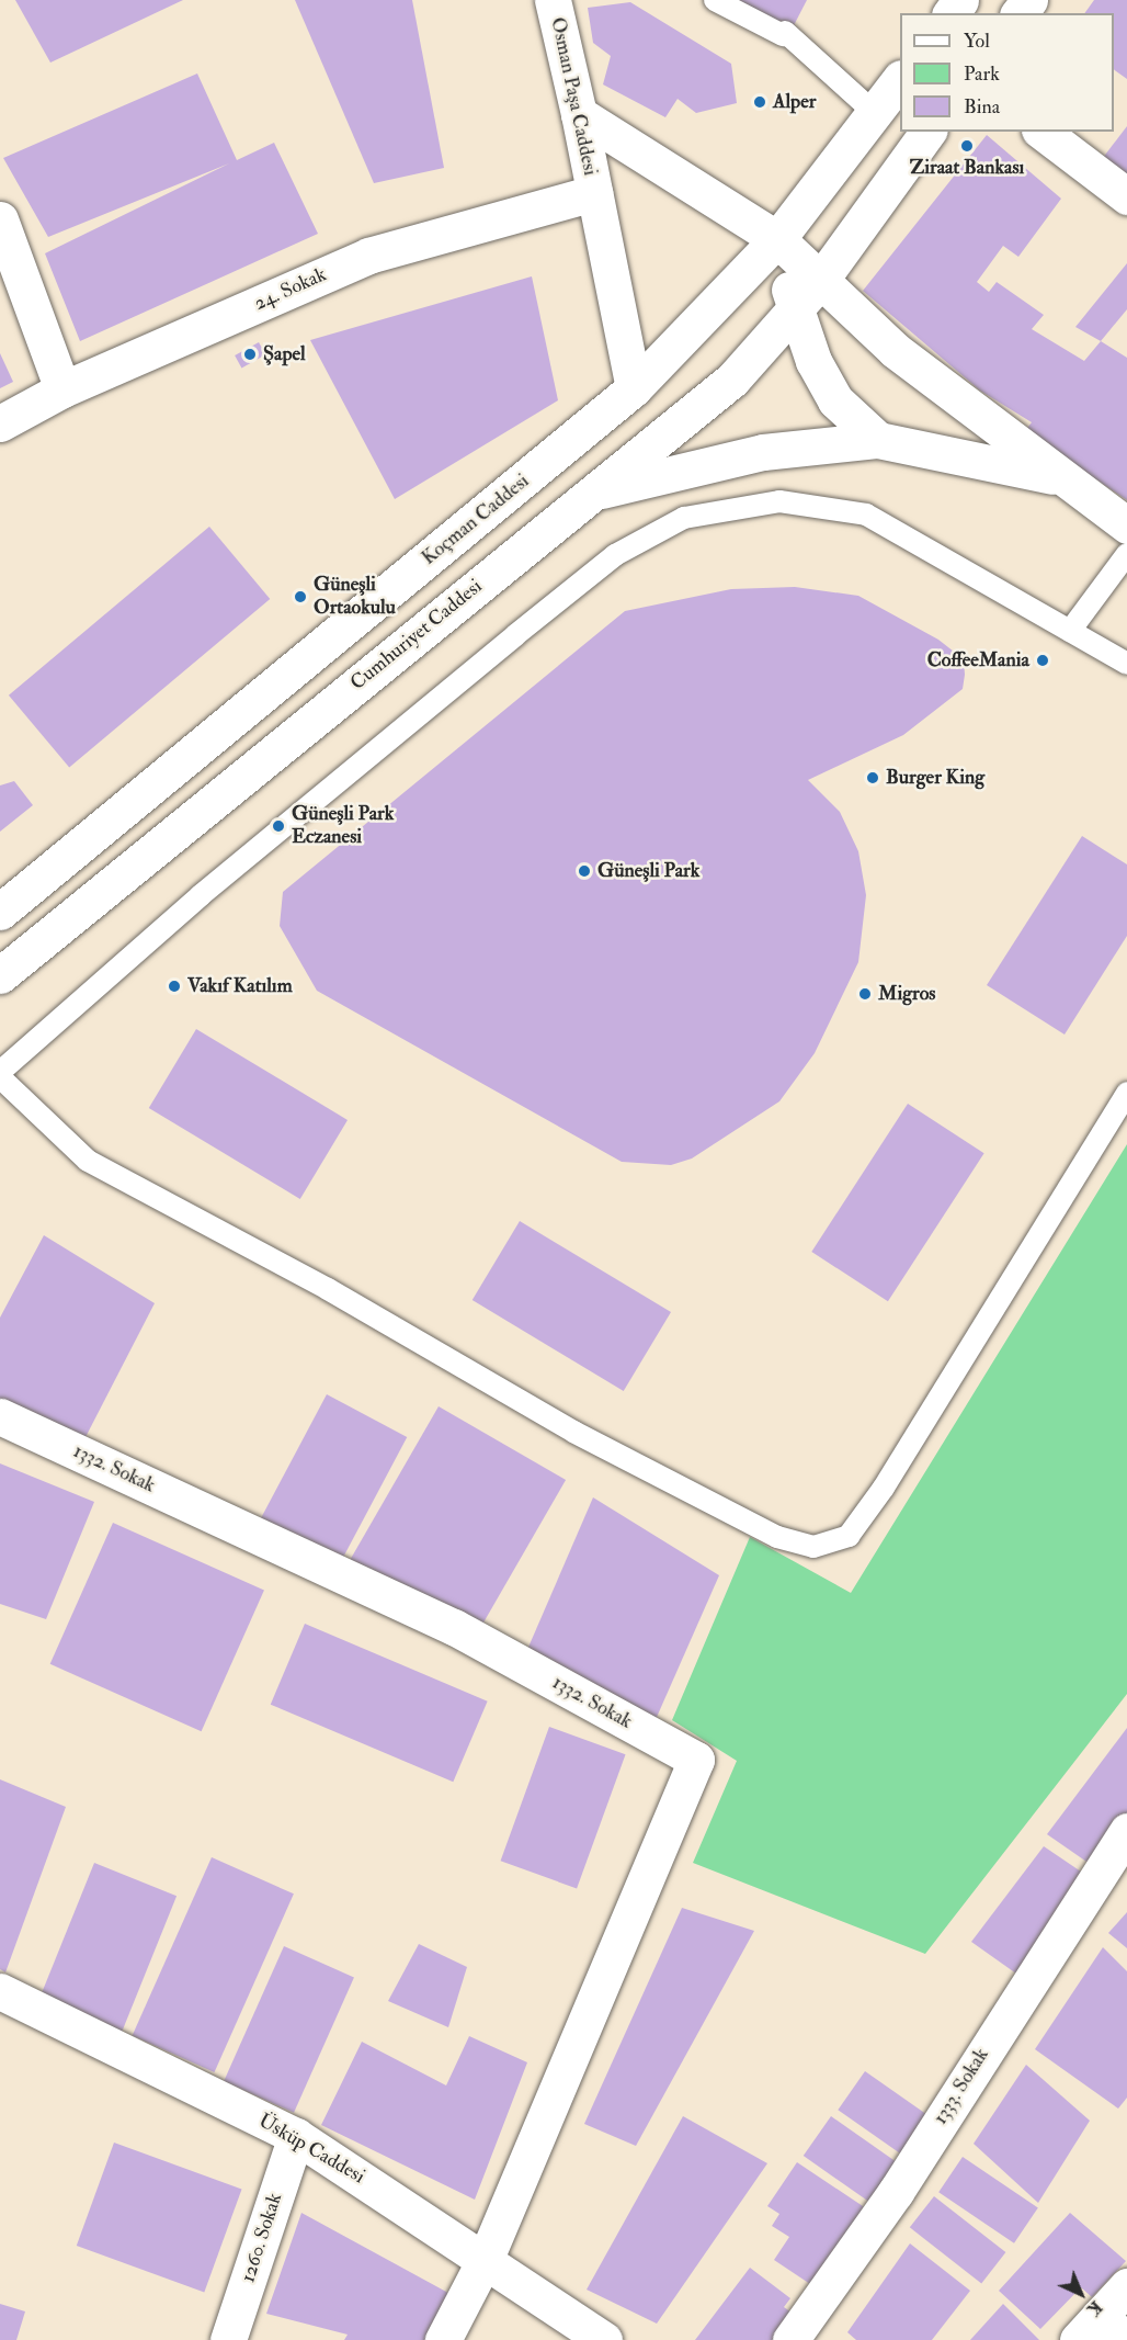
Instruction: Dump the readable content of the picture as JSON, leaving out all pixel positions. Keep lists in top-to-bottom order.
{
  "streets": {
    "main road": [
      "Osman Paşa Caddesi",
      "24. Sokak",
      "Koçman Caddesi",
      "Cumhuriyet Caddesi",
      "1332. Sokak",
      "1333. Sokak",
      "Üsküp Caddesi",
      "1260. Sokak"
    ]
  },
  "crossings": [
    ["Osman Paşa Caddesi", "24. Sokak"],
    ["Osman Paşa Caddesi", "Koçman Caddesi"],
    ["1332. Sokak", "Üsküp Caddesi"],
    ["Üsküp Caddesi", "1260. Sokak"]
  ],
  "places": [
    "Alper",
    "Ziraat Bankası",
    "Şapel",
    "Güneşli Ortaokulu",
    "CoffeeMania",
    "Burger King",
    "Güneşli Park Eczanesi",
    "Güneşli Park",
    "Vakıf Katılım",
    "Migros"
  ],
  "legend": ["Yol", "Park", "Bina"],
  "north": "bottom right"
}
